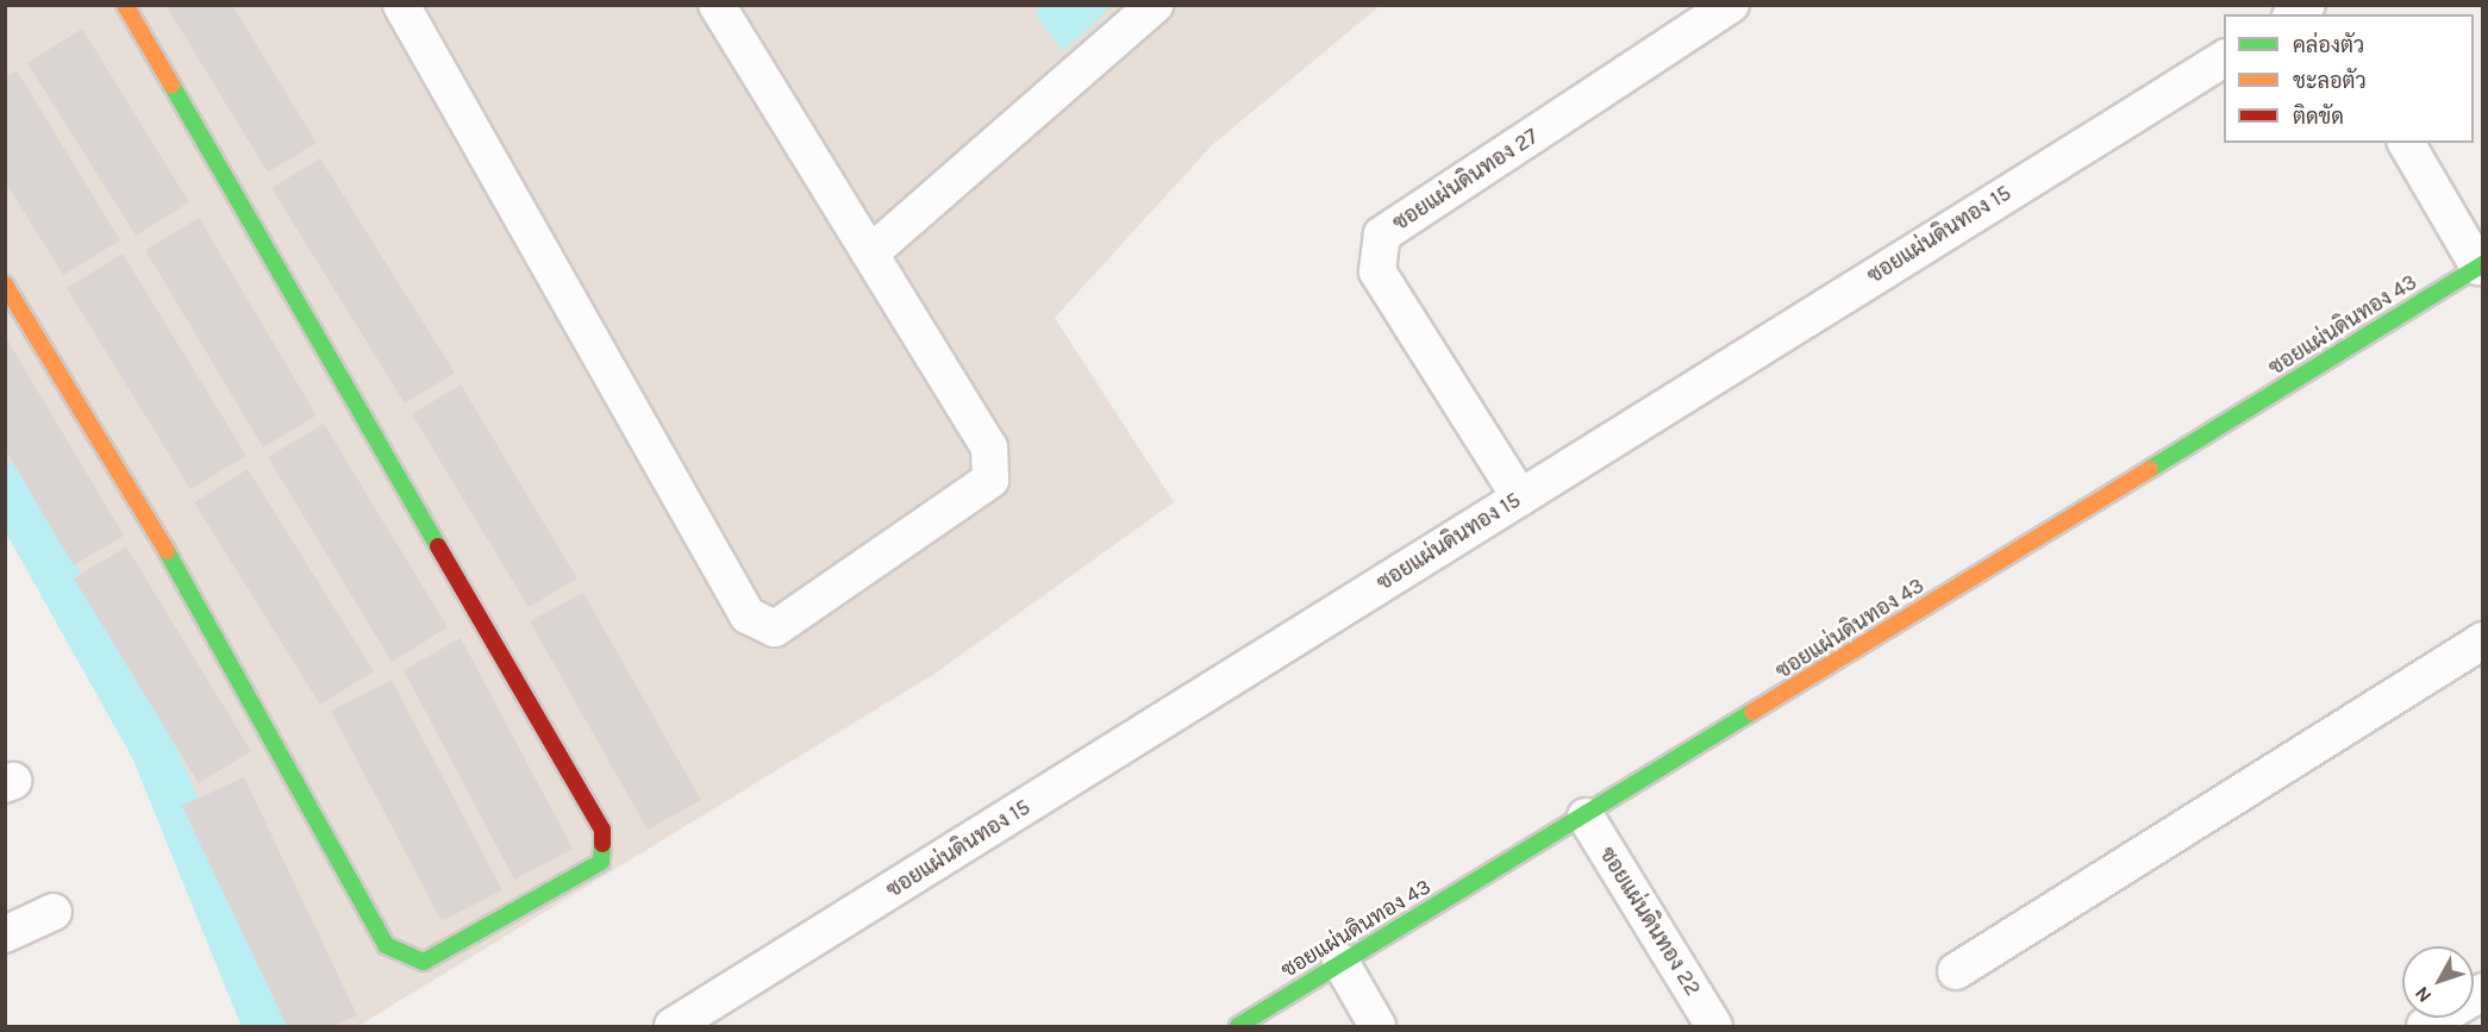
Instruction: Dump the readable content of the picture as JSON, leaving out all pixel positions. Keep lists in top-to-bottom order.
{
  "streets": {
    "street": [
      "ซอยแผ่นดินทอง 27",
      "ซอยแผ่นดินทอง 15",
      "ซอยแผ่นดินทอง 43",
      "ซอยแผ่นดินทอง 22"
    ]
  },
  "crossings": [
    ["ซอยแผ่นดินทอง 27", "ซอยแผ่นดินทอง 15"],
    ["ซอยแผ่นดินทอง 43", "ซอยแผ่นดินทอง 22"]
  ],
  "legend": ["คล่องตัว", "ชะลอตัว", "ติดขัด"],
  "north": "bottom left"
}
